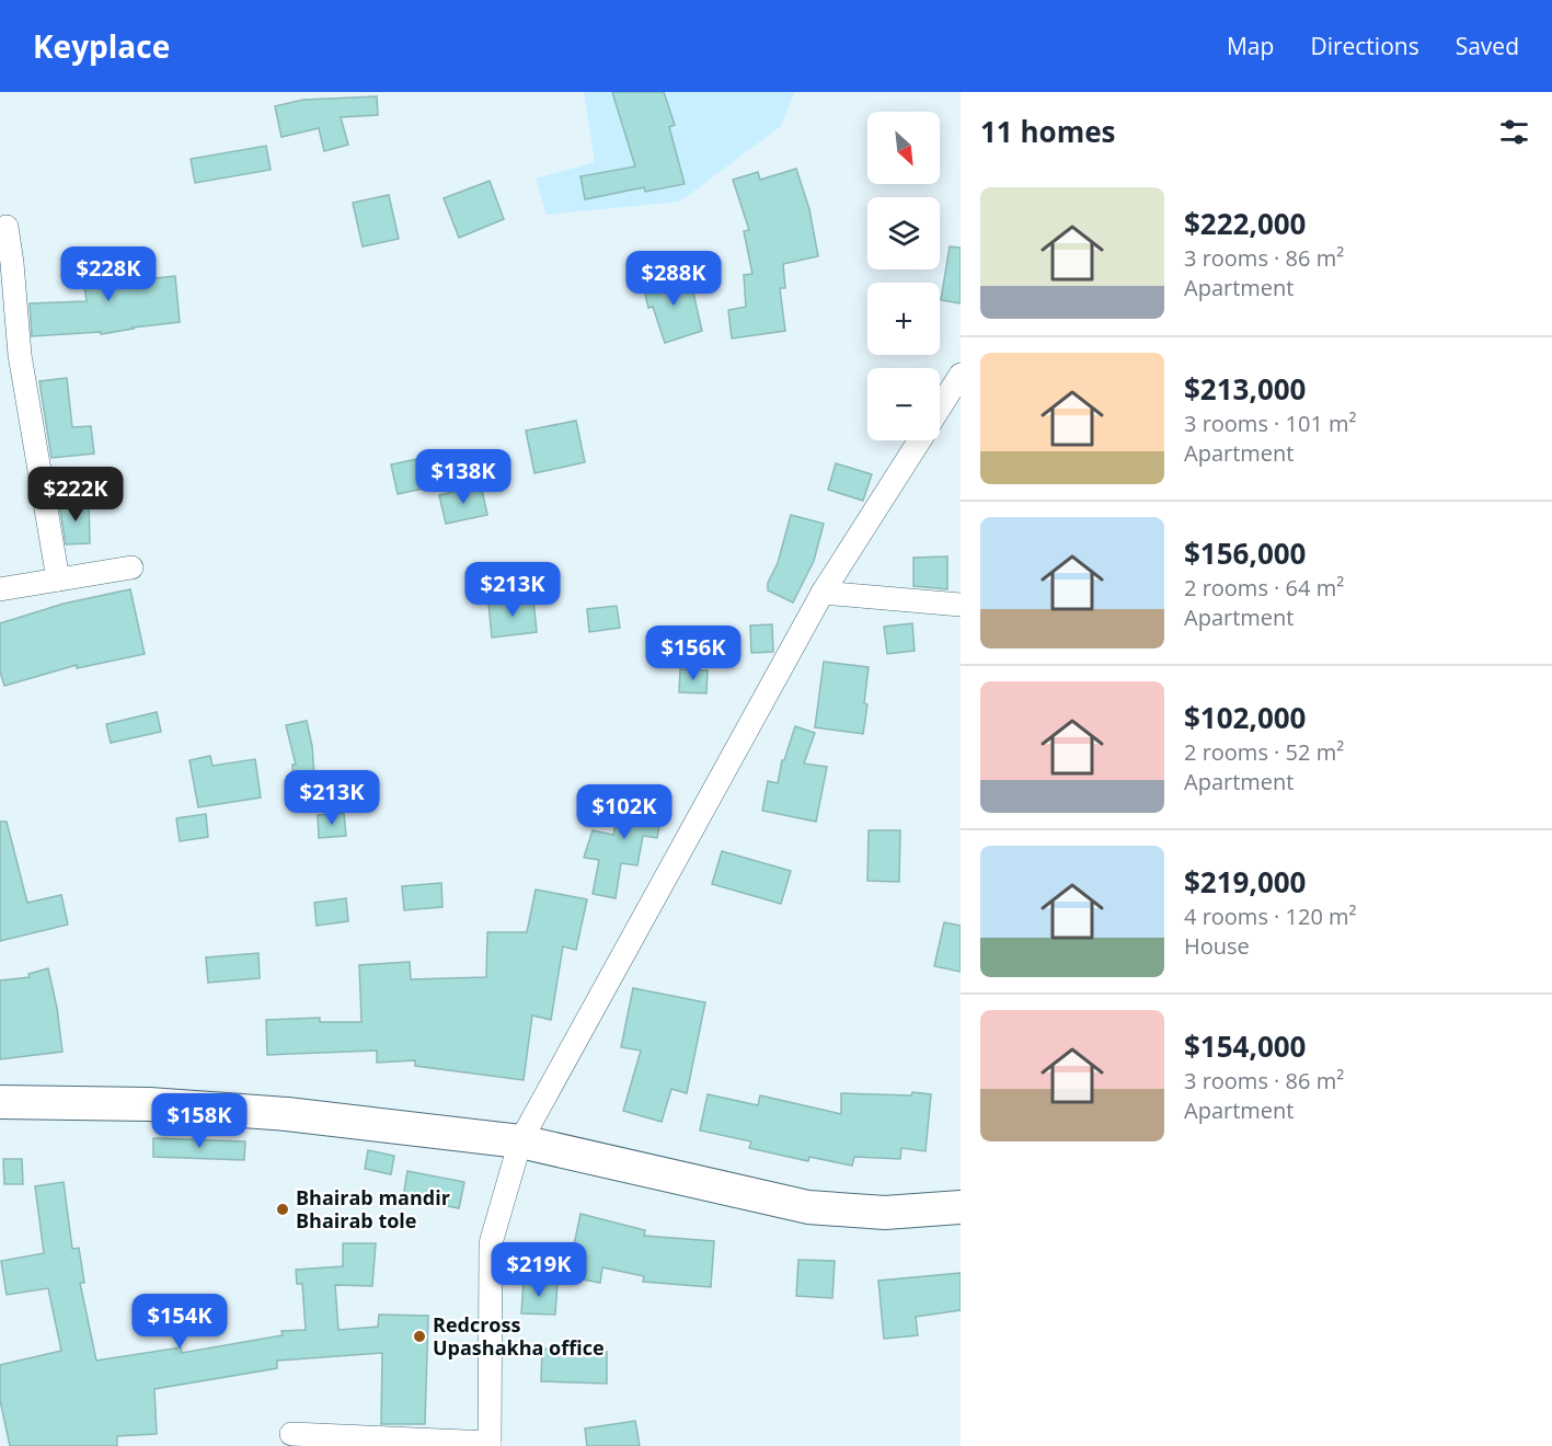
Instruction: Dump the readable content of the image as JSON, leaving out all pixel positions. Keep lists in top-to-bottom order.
{
  "places": ["Bhairab mandir Bhairab tole", "Redcross Upashakha office"],
  "north": "bottom right",
  "page": {
    "header": "Keyplace",
    "nav": ["Map", "Directions", "Saved"],
    "heading": "11 homes",
    "map_buttons": ["+", "−"],
    "list": [
      {
        "name": "$222,000",
        "note": "3 rooms · 86 m² · Apartment"
      },
      {
        "name": "$213,000",
        "note": "3 rooms · 101 m² · Apartment"
      },
      {
        "name": "$156,000",
        "note": "2 rooms · 64 m² · Apartment"
      },
      {
        "name": "$102,000",
        "note": "2 rooms · 52 m² · Apartment"
      },
      {
        "name": "$219,000",
        "note": "4 rooms · 120 m² · House"
      },
      {
        "name": "$154,000",
        "note": "3 rooms · 86 m² · Apartment"
      }
    ],
    "price": [
      "$228K",
      "$288K",
      "$138K",
      "$222K",
      "$213K",
      "$156K",
      "$213K",
      "$102K",
      "$158K",
      "$219K",
      "$154K"
    ]
  }
}
